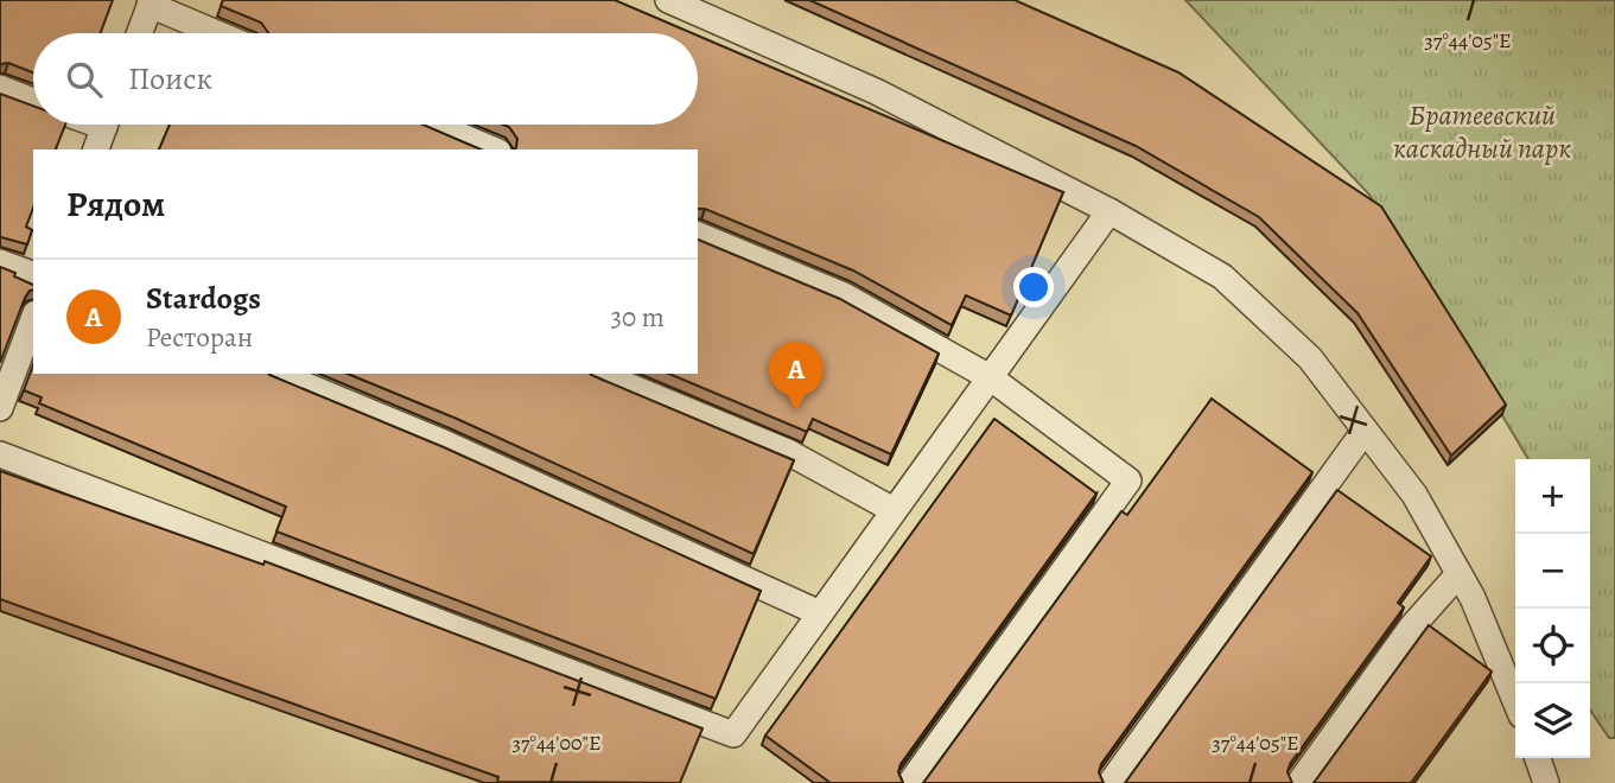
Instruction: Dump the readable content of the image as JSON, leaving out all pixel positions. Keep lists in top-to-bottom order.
{
  "parks": ["Братеевский каскадный парк"],
  "page": {
    "search": "Поиск",
    "heading": "Рядом",
    "list": [
      {
        "mark": "A",
        "name": "Stardogs",
        "note": "Ресторан",
        "value": "30 m"
      }
    ],
    "pins": "A",
    "map_buttons": ["+", "−"]
  },
  "coordinates": ["37°44'05\"E", "37°44'00\"E"]
}
